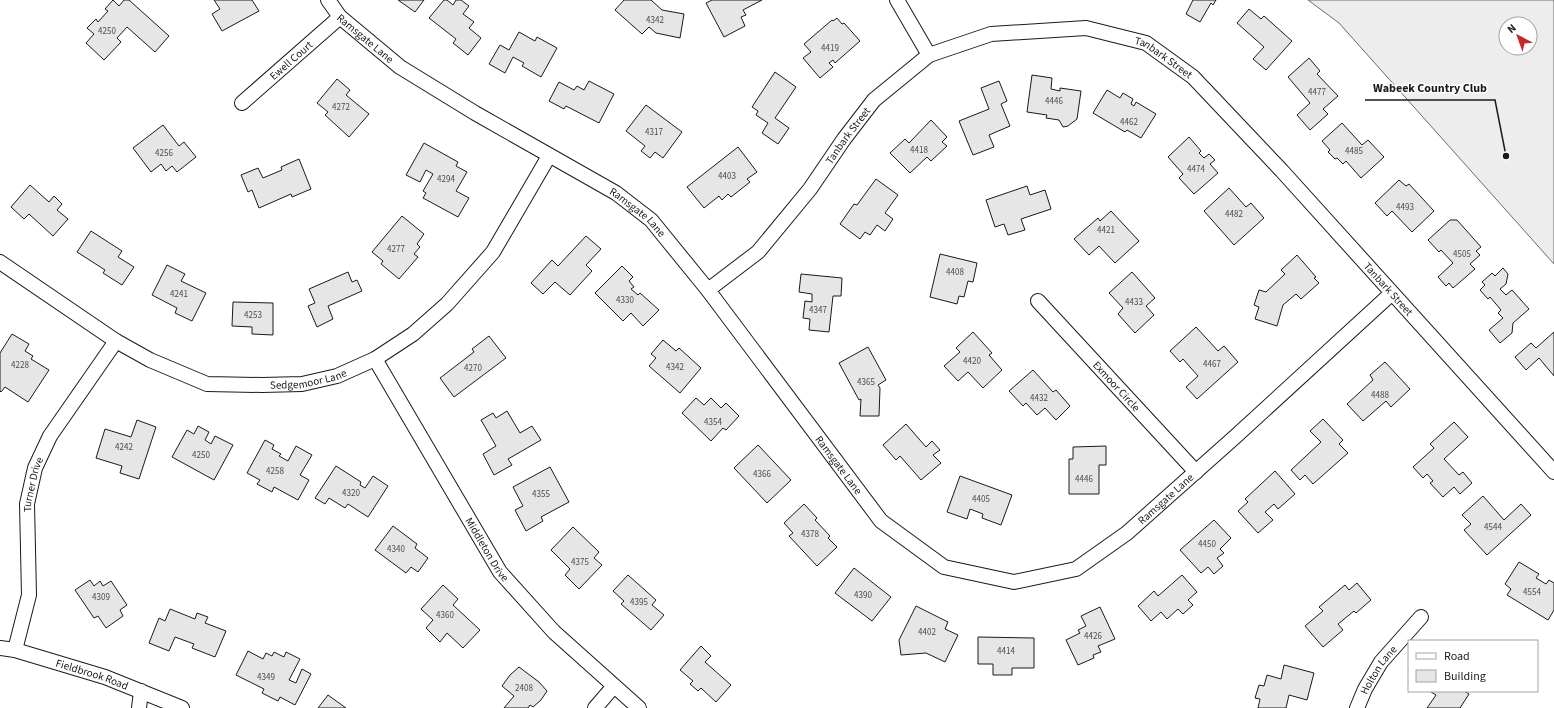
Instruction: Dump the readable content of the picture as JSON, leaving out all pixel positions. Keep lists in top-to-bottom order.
{
  "streets": {
    "street": [
      "Ramsgate Lane",
      "Tanbark Street",
      "Ewell Court",
      "Sedgemoor Lane",
      "Exmoor Circle",
      "Turner Drive",
      "Middleton Drive",
      "Holton Lane",
      "Fieldbrook Road"
    ]
  },
  "crossings": [
    ["Ramsgate Lane", "Tanbark Street"],
    ["Ramsgate Lane", "Ewell Court"],
    ["Ramsgate Lane", "Sedgemoor Lane"],
    ["Ramsgate Lane", "Exmoor Circle"],
    ["Sedgemoor Lane", "Turner Drive"],
    ["Sedgemoor Lane", "Middleton Drive"],
    ["Turner Drive", "Fieldbrook Road"]
  ],
  "places": ["Wabeek Country Club"],
  "house_numbers": [
    "4342",
    "4250",
    "4419",
    "4477",
    "4446",
    "4272",
    "4462",
    "4317",
    "4418",
    "4485",
    "4256",
    "4474",
    "4403",
    "4294",
    "4493",
    "4482",
    "4421",
    "4277",
    "4505",
    "4408",
    "4241",
    "4330",
    "4433",
    "4347",
    "4253",
    "4420",
    "4467",
    "4228",
    "4342",
    "4270",
    "4365",
    "4488",
    "4432",
    "4354",
    "4242",
    "4250",
    "4258",
    "4366",
    "4446",
    "4320",
    "4355",
    "4405",
    "4544",
    "4378",
    "4450",
    "4340",
    "4375",
    "4554",
    "4390",
    "4309",
    "4395",
    "4360",
    "4402",
    "4426",
    "4414",
    "4349",
    "2408"
  ],
  "legend": ["Road", "Building"],
  "north": "top left"
}
